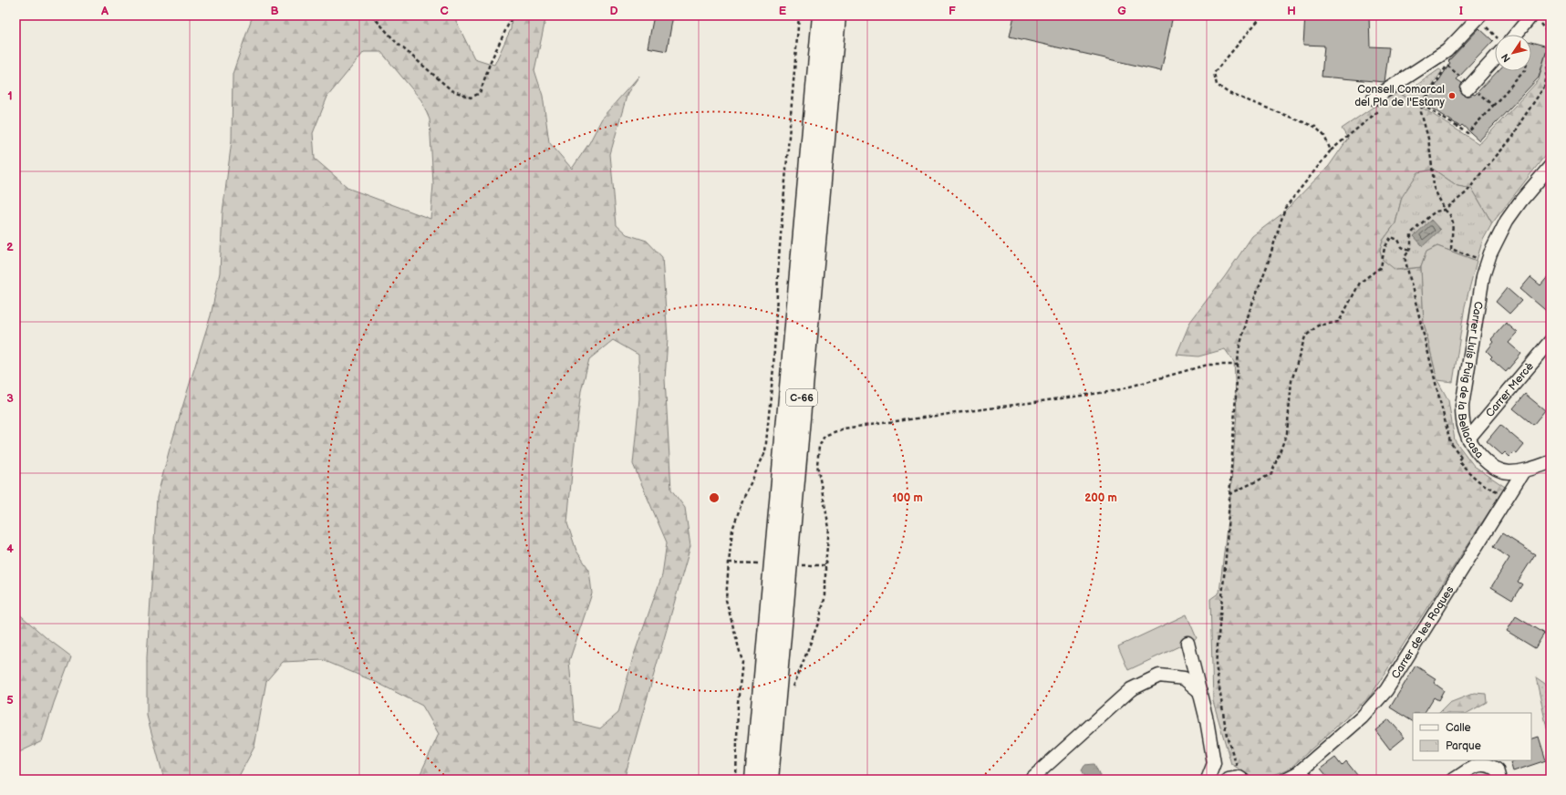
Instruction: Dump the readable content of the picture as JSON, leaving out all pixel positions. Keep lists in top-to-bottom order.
{
  "streets": {
    "highway": ["C-66"],
    "street": ["Carrer Lluís Puig de la Bellacasa", "Carrer Mercè", "Carrer de les Roques"]
  },
  "crossings": [
    ["Carrer Lluís Puig de la Bellacasa", "Carrer Mercè"],
    ["Carrer Lluís Puig de la Bellacasa", "Carrer de les Roques"]
  ],
  "places": ["Consell Comarcal del Pla de l'Estany"],
  "legend": ["Calle", "Parque"],
  "north": "bottom left",
  "grid": {
    "columns": [
      "A",
      "B",
      "C",
      "D",
      "E",
      "F",
      "G",
      "H",
      "I"
    ],
    "rows": [
      "1",
      "2",
      "3",
      "4",
      "5"
    ]
  },
  "rings": ["100 m", "200 m"]
}
